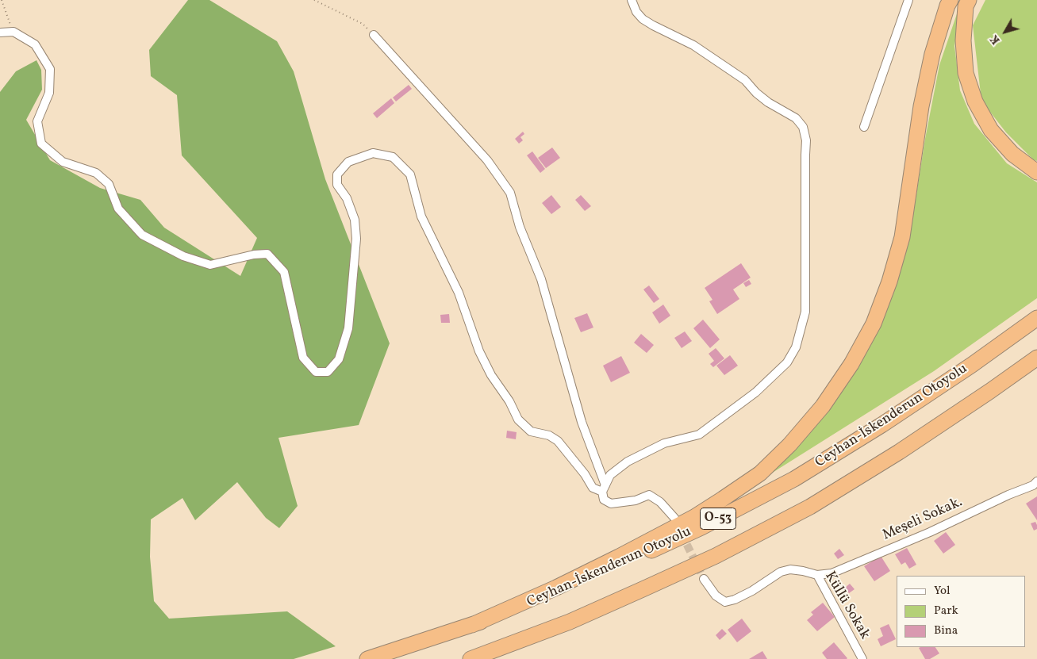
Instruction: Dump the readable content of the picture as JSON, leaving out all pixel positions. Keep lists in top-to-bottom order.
{
  "streets": {
    "highway": ["Ceyhan-İskenderun Otoyolu", "O-53"],
    "street": ["Meşeli Sokak.", "Küllü Sokak"]
  },
  "crossings": [
    ["Meşeli Sokak.", "Küllü Sokak"]
  ],
  "legend": ["Yol", "Park", "Bina"],
  "north": "bottom left"
}
